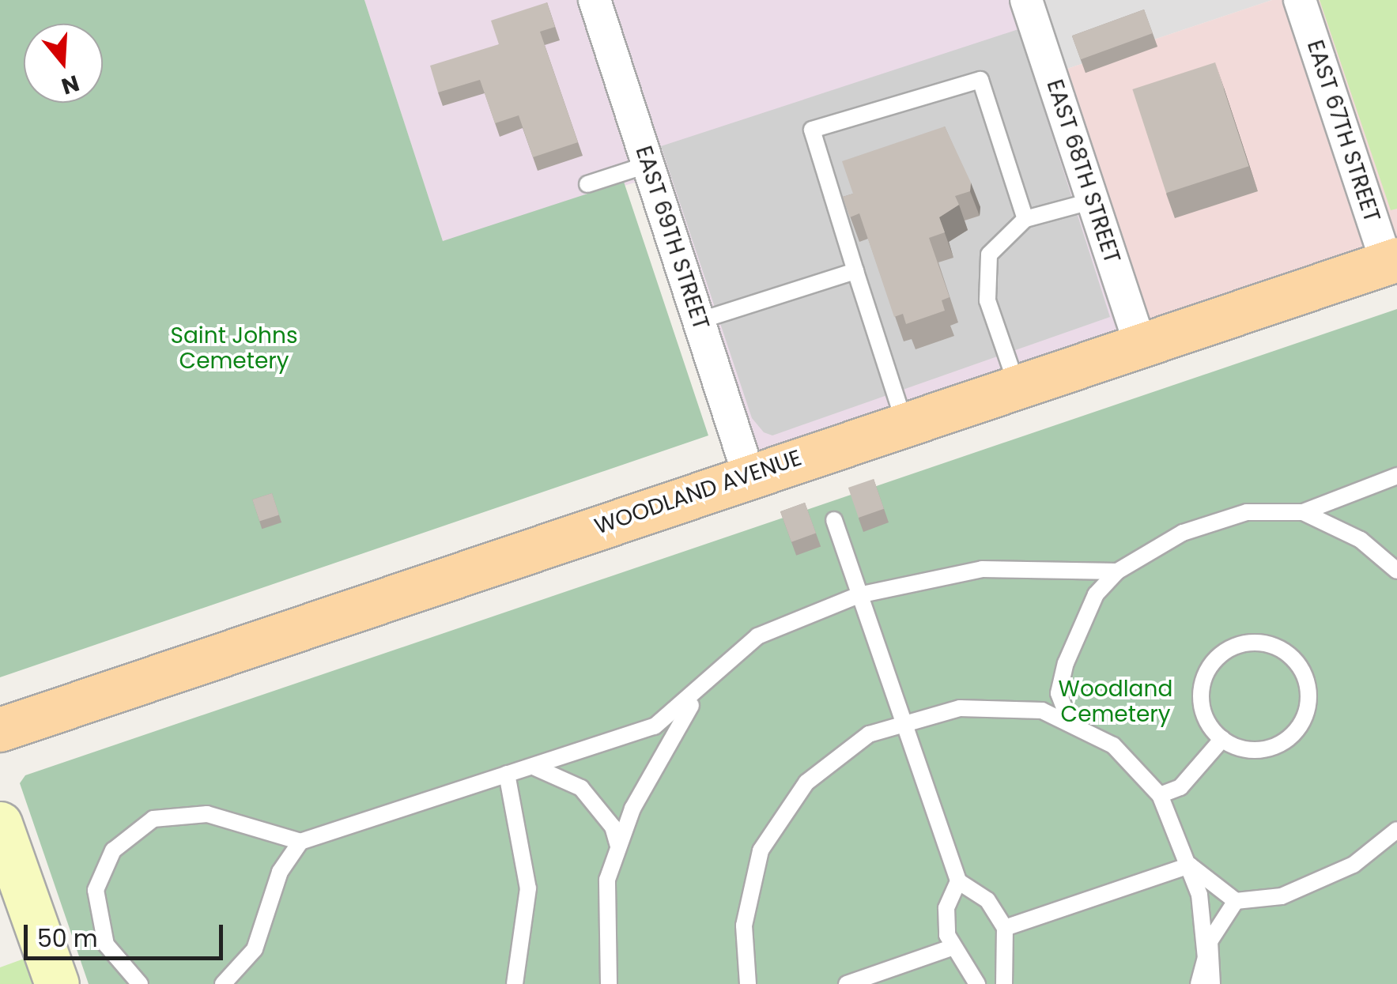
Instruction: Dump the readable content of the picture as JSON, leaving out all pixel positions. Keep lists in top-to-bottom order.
{
  "streets": {
    "main road": ["WOODLAND AVENUE"],
    "street": ["EAST 67TH STREET", "EAST 68TH STREET", "EAST 69TH STREET"]
  },
  "crossings": [
    ["EAST 67TH STREET", "WOODLAND AVENUE"],
    ["EAST 68TH STREET", "WOODLAND AVENUE"],
    ["EAST 69TH STREET", "WOODLAND AVENUE"]
  ],
  "parks": ["Saint Johns Cemetery", "Woodland Cemetery"],
  "scale_bar": "50 m",
  "north": "bottom"
}
